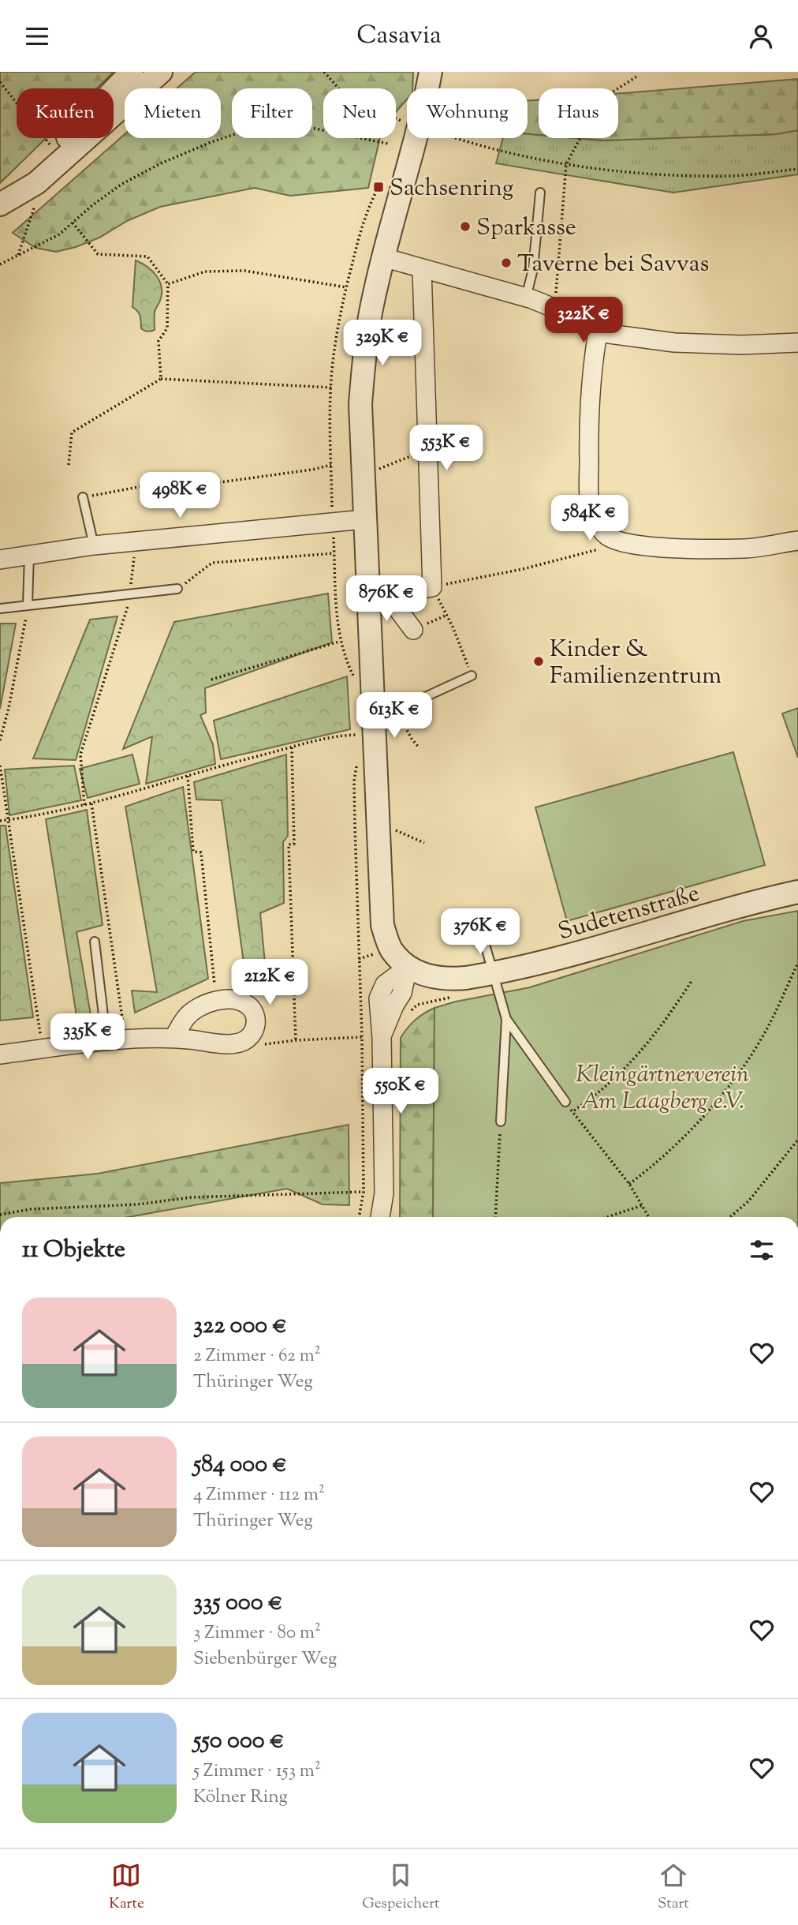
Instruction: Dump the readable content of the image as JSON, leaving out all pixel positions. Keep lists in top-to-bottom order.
{
  "streets": {
    "street": ["Sudetenstraße"]
  },
  "parks": ["Kleingärtnerverein Am Laagberg e.V."],
  "places": {
    "transit": ["Sachsenring"],
    "other": ["Sparkasse", "Taverne bei Savvas", "Kinder & Familienzentrum"]
  },
  "page": {
    "header": "Casavia",
    "chip": [
      "Kaufen",
      "Mieten",
      "Filter",
      "Neu",
      "Wohnung",
      "Haus"
    ],
    "price": [
      "322K €",
      "329K €",
      "553K €",
      "498K €",
      "584K €",
      "876K €",
      "613K €",
      "376K €",
      "212K €",
      "335K €",
      "550K €"
    ],
    "heading": "11 Objekte",
    "list": [
      {
        "name": "322 000 €",
        "note": "2 Zimmer · 62 m² · Thüringer Weg"
      },
      {
        "name": "584 000 €",
        "note": "4 Zimmer · 112 m² · Thüringer Weg"
      },
      {
        "name": "335 000 €",
        "note": "3 Zimmer · 80 m² · Siebenbürger Weg"
      },
      {
        "name": "550 000 €",
        "note": "5 Zimmer · 153 m² · Kölner Ring"
      }
    ],
    "tabs": ["Karte", "Gespeichert", "Start"]
  }
}
